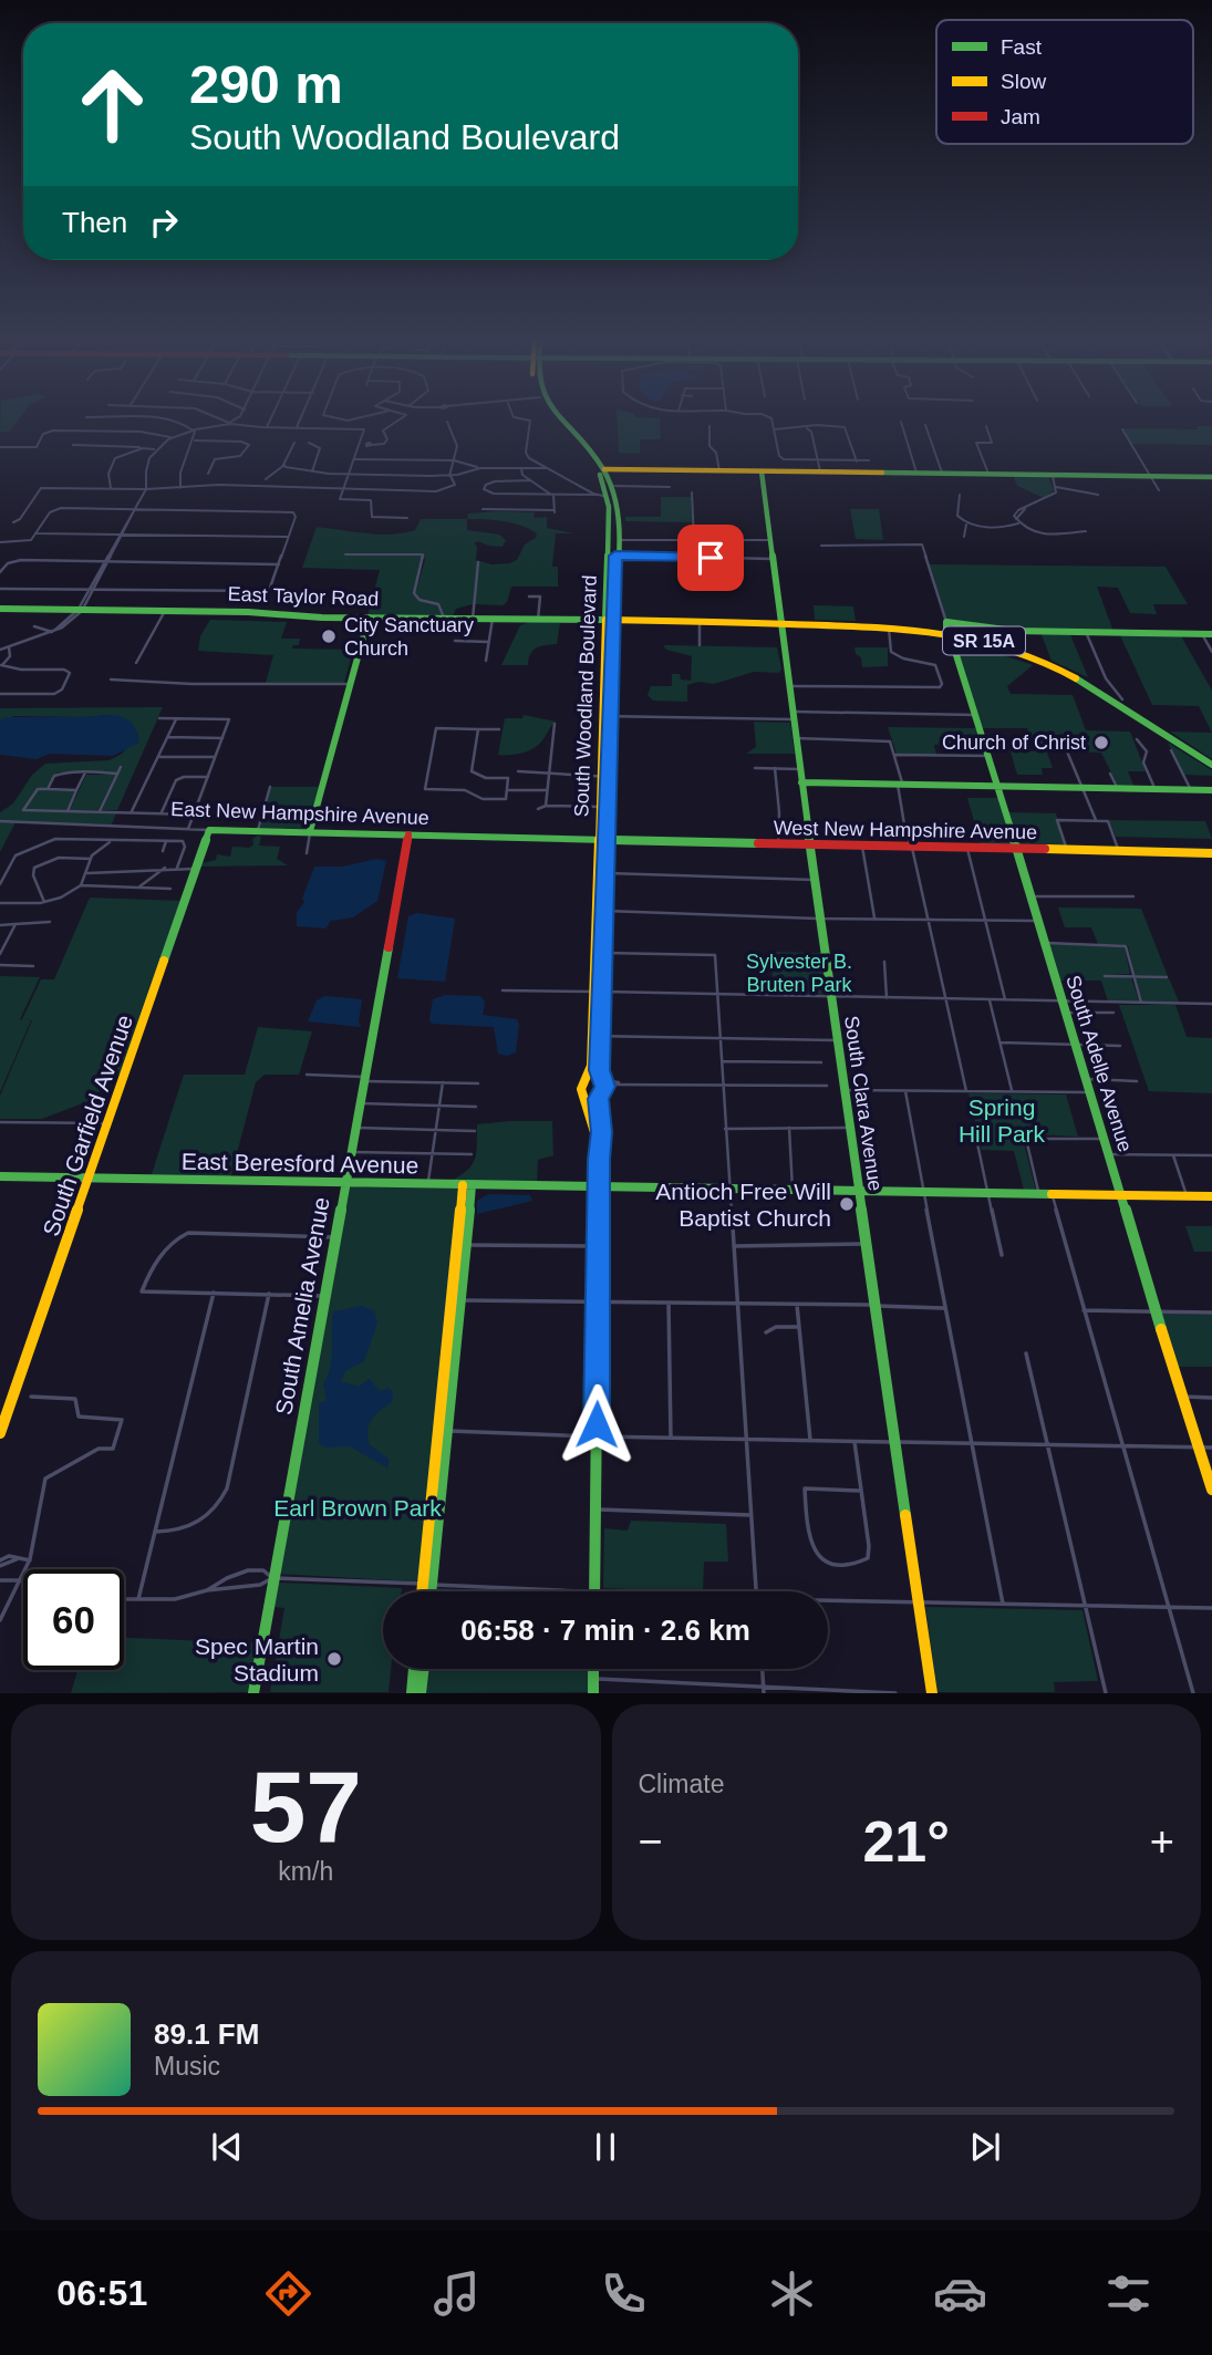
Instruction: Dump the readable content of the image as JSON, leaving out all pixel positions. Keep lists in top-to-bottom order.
{
  "streets": {
    "main road": [
      "East Taylor Road",
      "SR 15A",
      "South Woodland Boulevard",
      "East New Hampshire Avenue",
      "West New Hampshire Avenue",
      "South Adelle Avenue",
      "South Clara Avenue",
      "South Garfield Avenue",
      "East Beresford Avenue",
      "South Amelia Avenue"
    ]
  },
  "crossings": [
    ["East Taylor Road", "SR 15A"],
    ["East Taylor Road", "South Woodland Boulevard"],
    ["SR 15A", "South Woodland Boulevard"],
    ["SR 15A", "South Adelle Avenue"],
    ["SR 15A", "South Clara Avenue"],
    ["South Woodland Boulevard", "East New Hampshire Avenue"],
    ["South Woodland Boulevard", "West New Hampshire Avenue"],
    ["South Woodland Boulevard", "East Beresford Avenue"],
    ["East New Hampshire Avenue", "West New Hampshire Avenue"],
    ["East New Hampshire Avenue", "South Garfield Avenue"],
    ["East New Hampshire Avenue", "South Amelia Avenue"],
    ["West New Hampshire Avenue", "South Adelle Avenue"],
    ["West New Hampshire Avenue", "South Clara Avenue"],
    ["South Adelle Avenue", "East Beresford Avenue"],
    ["South Clara Avenue", "East Beresford Avenue"],
    ["South Garfield Avenue", "East Beresford Avenue"],
    ["East Beresford Avenue", "South Amelia Avenue"]
  ],
  "parks": ["Sylvester B. Bruten Park", "Spring Hill Park", "Earl Brown Park"],
  "places": [
    "City Sanctuary Church",
    "Church of Christ",
    "Antioch Free Will Baptist Church",
    "Spec Martin Stadium"
  ],
  "legend": ["Fast", "Slow", "Jam"],
  "page": {
    "turn": ["290 m", "South Woodland Boulevard"],
    "then": "Then",
    "limit": "60",
    "trip": "06:58 · 7 min · 2.6 km",
    "tile": [
      ["57", "km/h"],
      "Climate"
    ],
    "heat": ["−", "21°", "+"],
    "song": ["89.1 FM", "Music"],
    "tabs": "06:51"
  }
}
